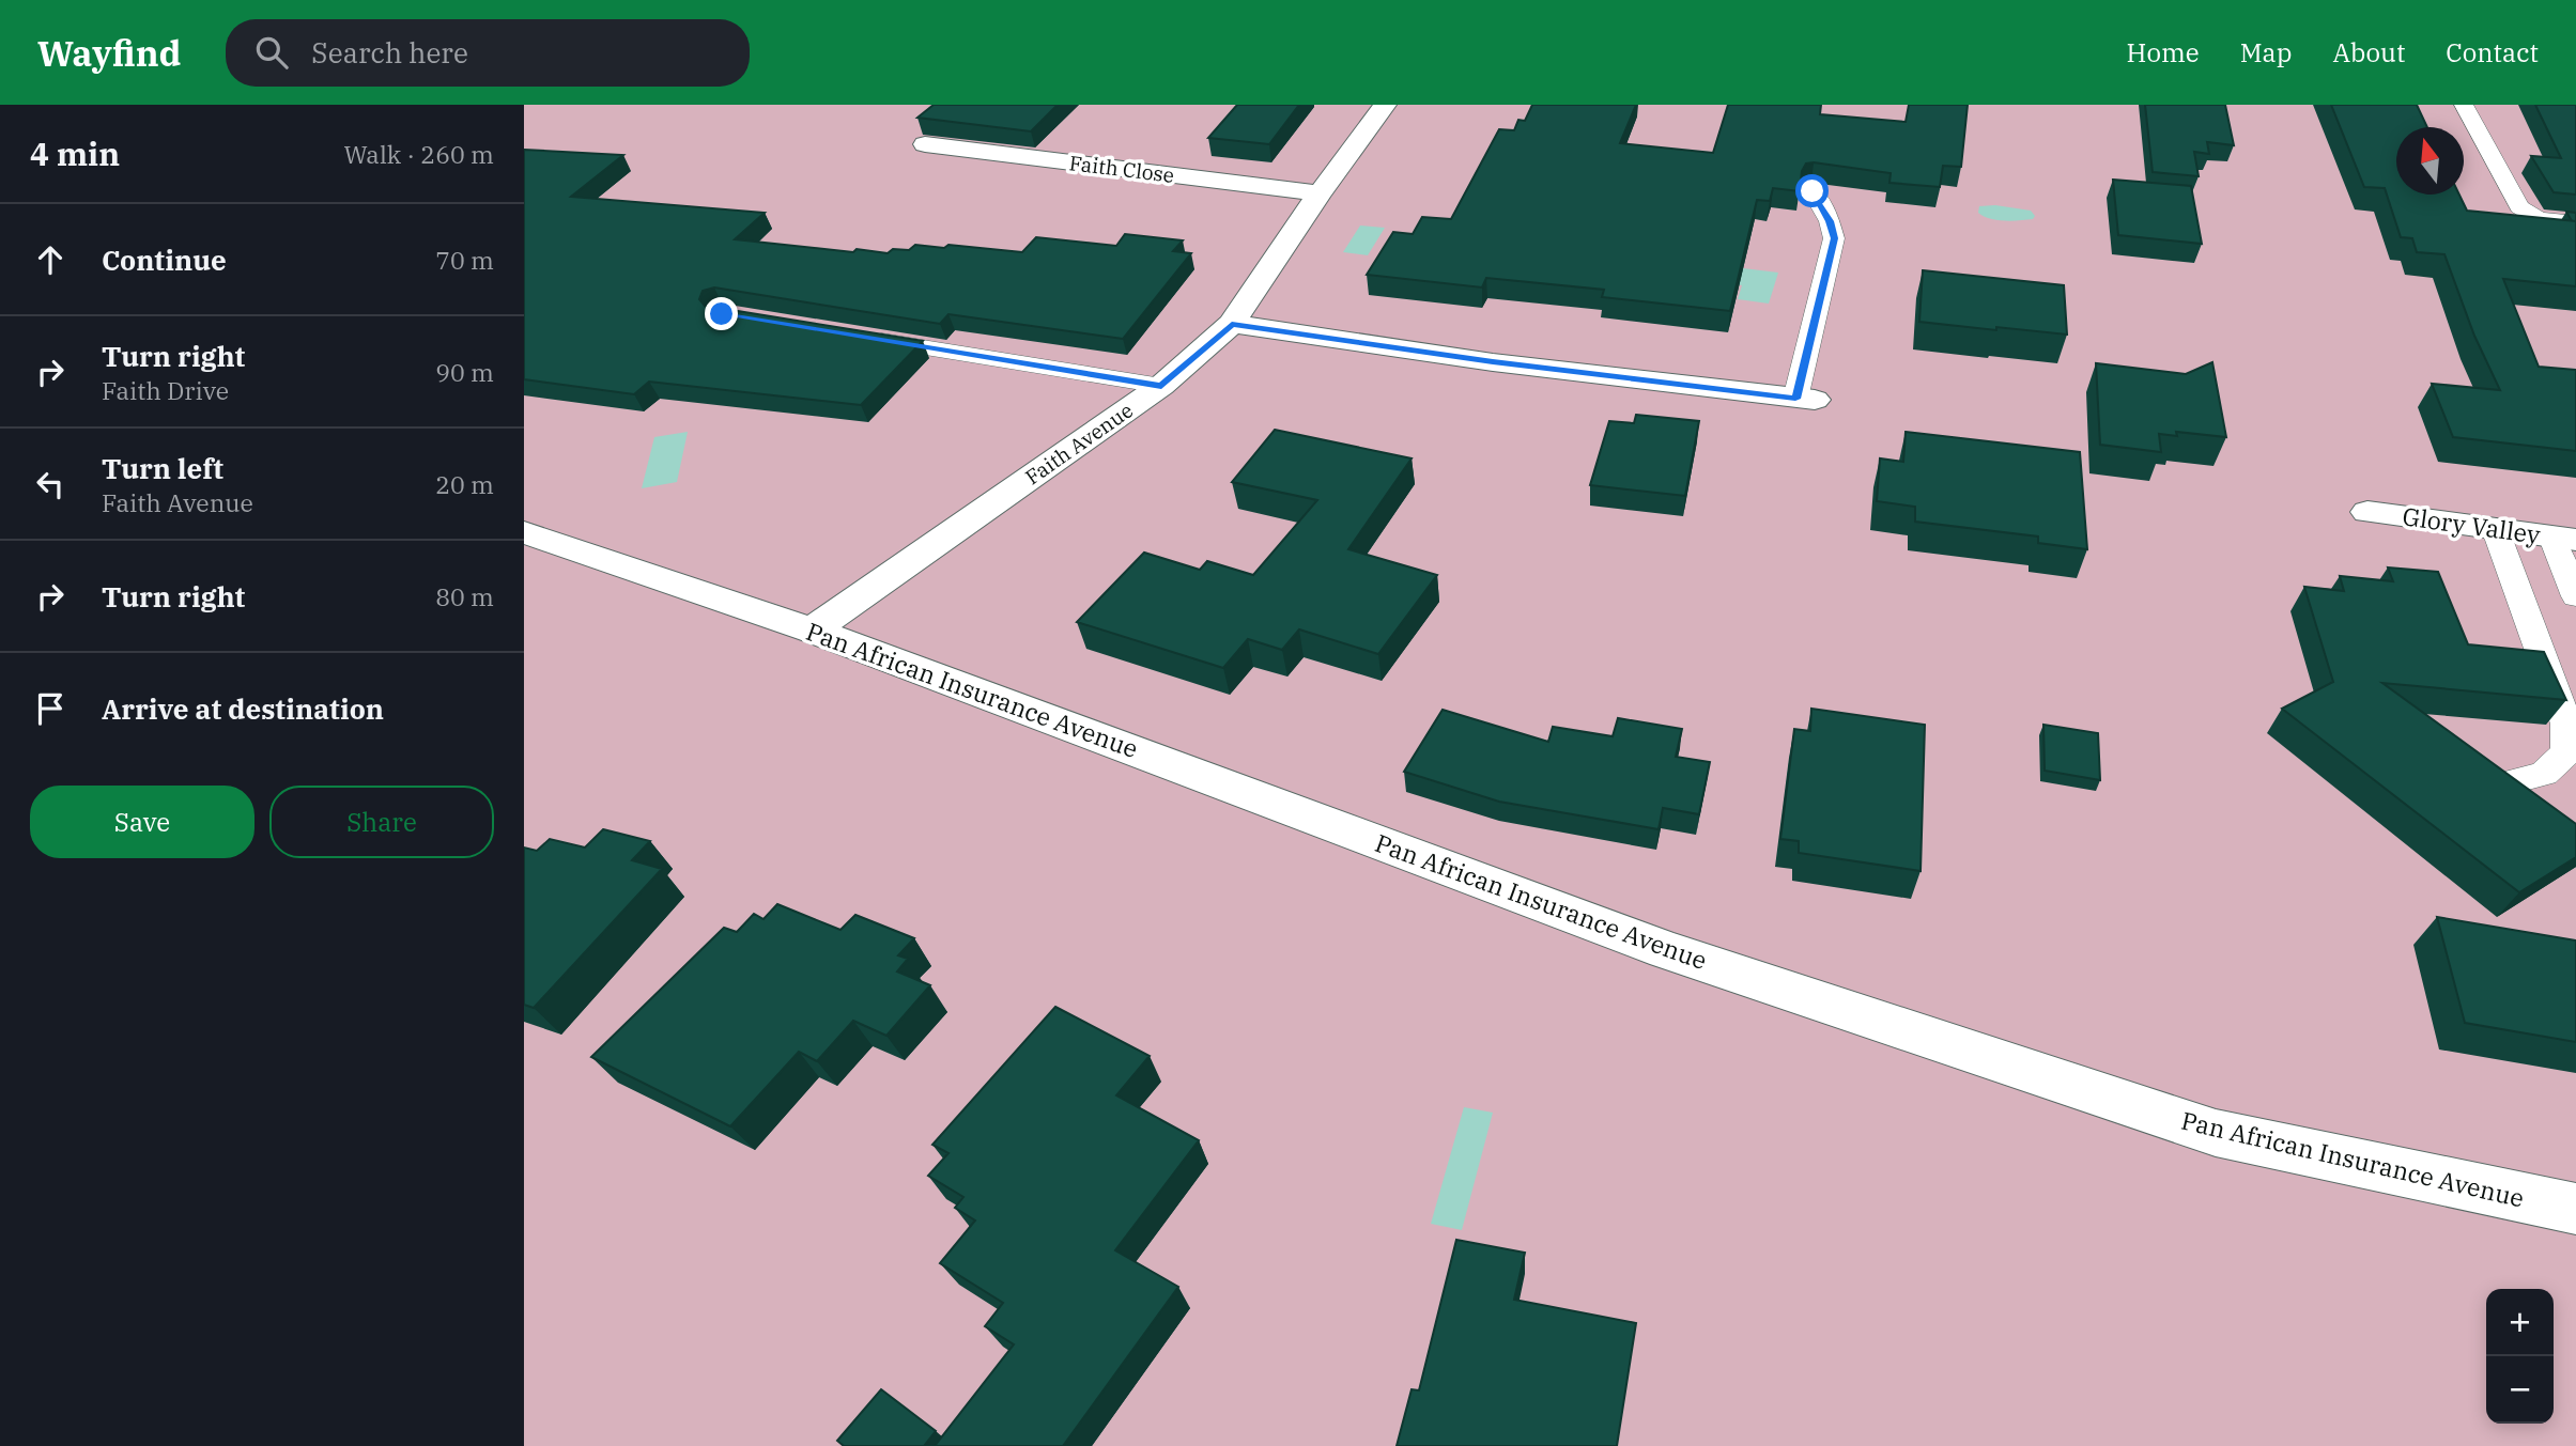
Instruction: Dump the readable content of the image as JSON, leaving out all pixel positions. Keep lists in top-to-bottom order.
{
  "streets": {
    "street": [
      "Faith Close",
      "Faith Avenue",
      "Glory Valley",
      "Pan African Insurance Avenue"
    ]
  },
  "crossings": [
    ["Faith Close", "Faith Avenue"],
    ["Faith Avenue", "Pan African Insurance Avenue"]
  ],
  "north": "top",
  "page": {
    "header": "Wayfind",
    "search": "Search here",
    "nav": [
      "Home",
      "Map",
      "About",
      "Contact"
    ],
    "heading": ["4 min", "Walk · 260 m"],
    "list": [
      ["Continue", "70 m"],
      ["Turn right", "Faith Drive", "90 m"],
      ["Turn left", "Faith Avenue", "20 m"],
      ["Turn right", "80 m"],
      "Arrive at destination"
    ],
    "buttons": ["Save", "Share"],
    "map_buttons": ["+", "−"]
  }
}
